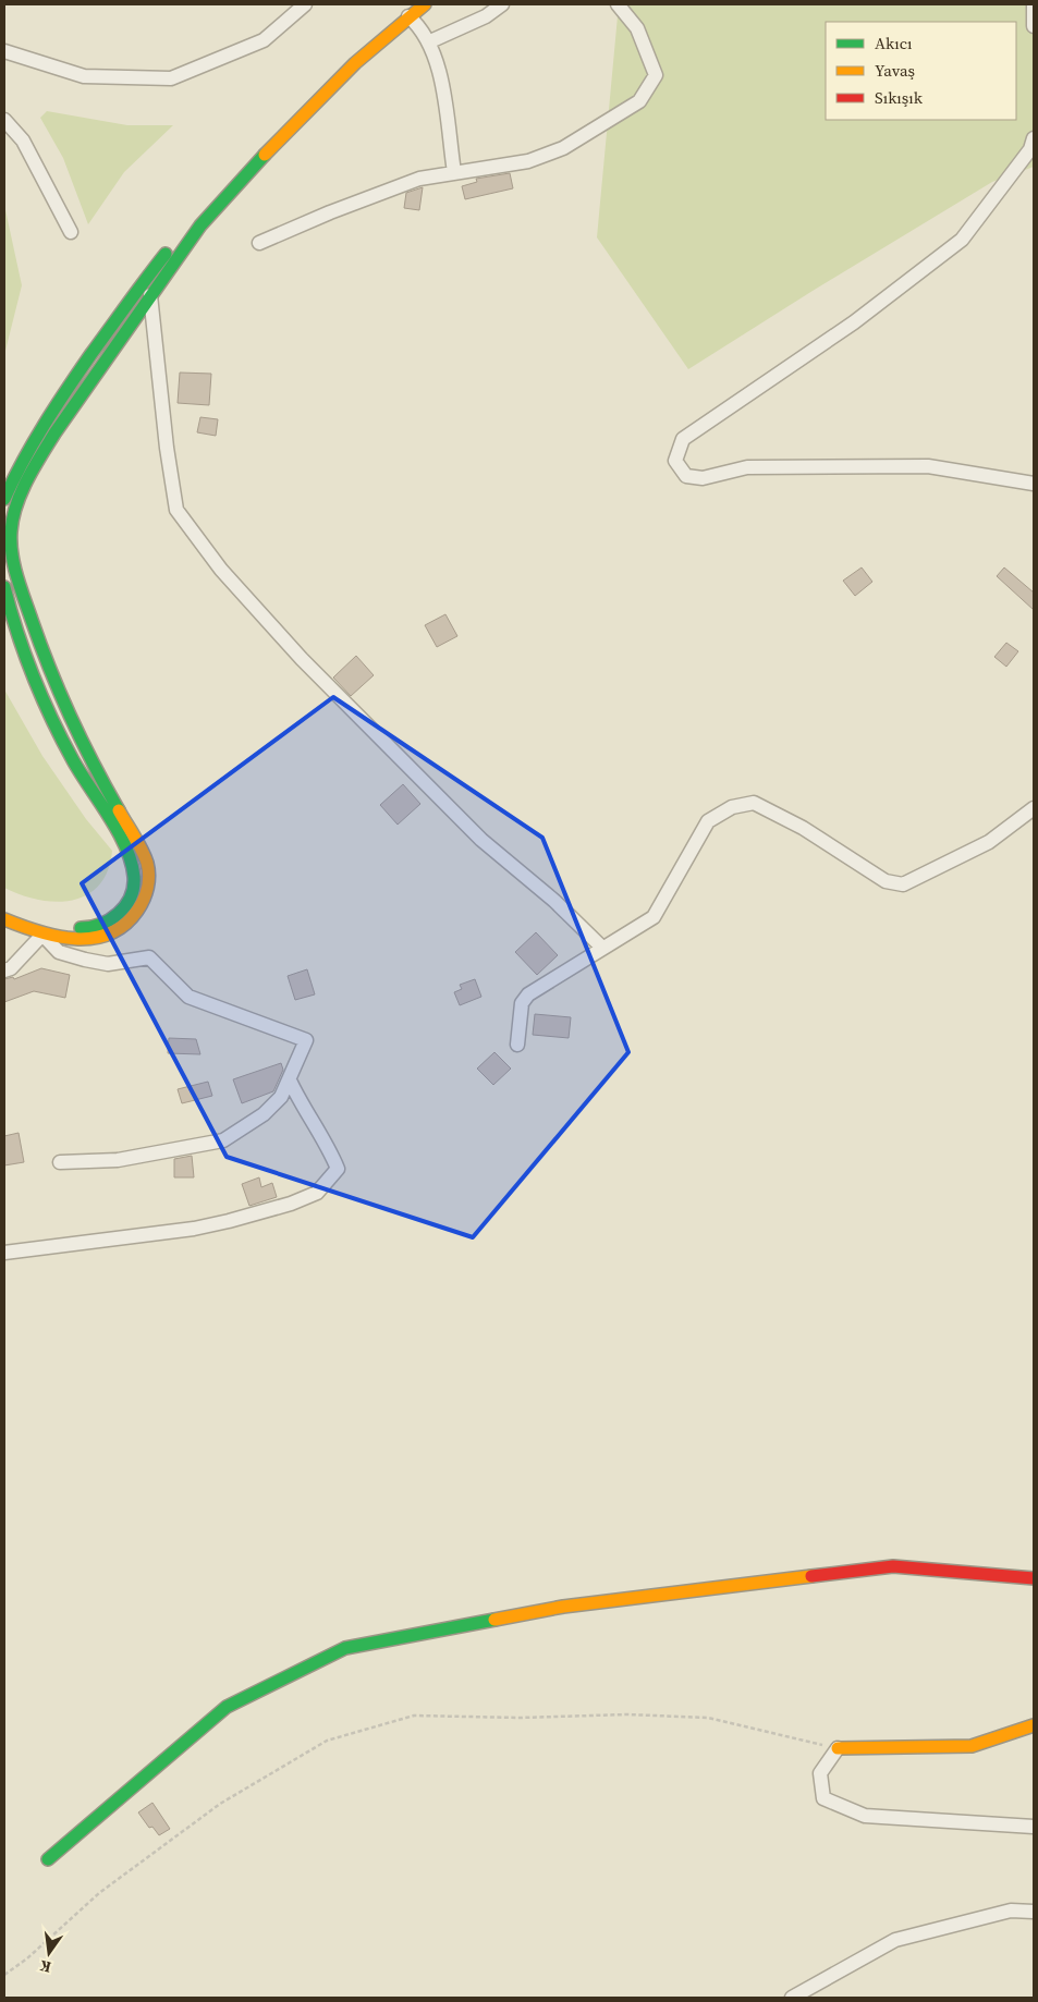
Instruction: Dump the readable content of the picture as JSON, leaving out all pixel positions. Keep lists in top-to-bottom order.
{
  "legend": ["Akıcı", "Yavaş", "Sıkışık"],
  "north": "bottom"
}
